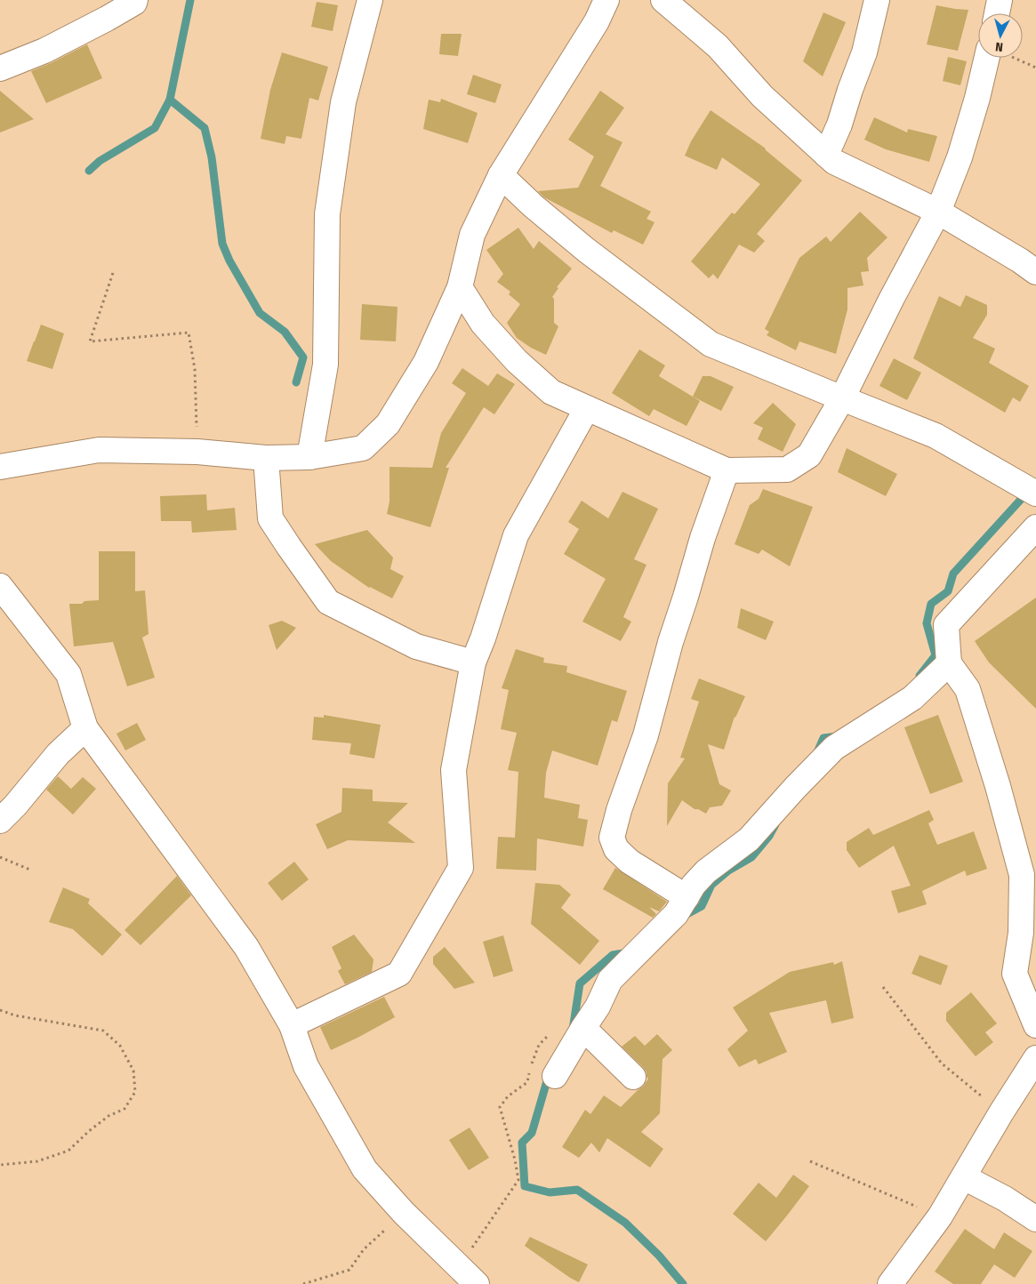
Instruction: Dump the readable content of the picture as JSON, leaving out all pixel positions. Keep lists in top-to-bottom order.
{
  "north": "bottom"
}
